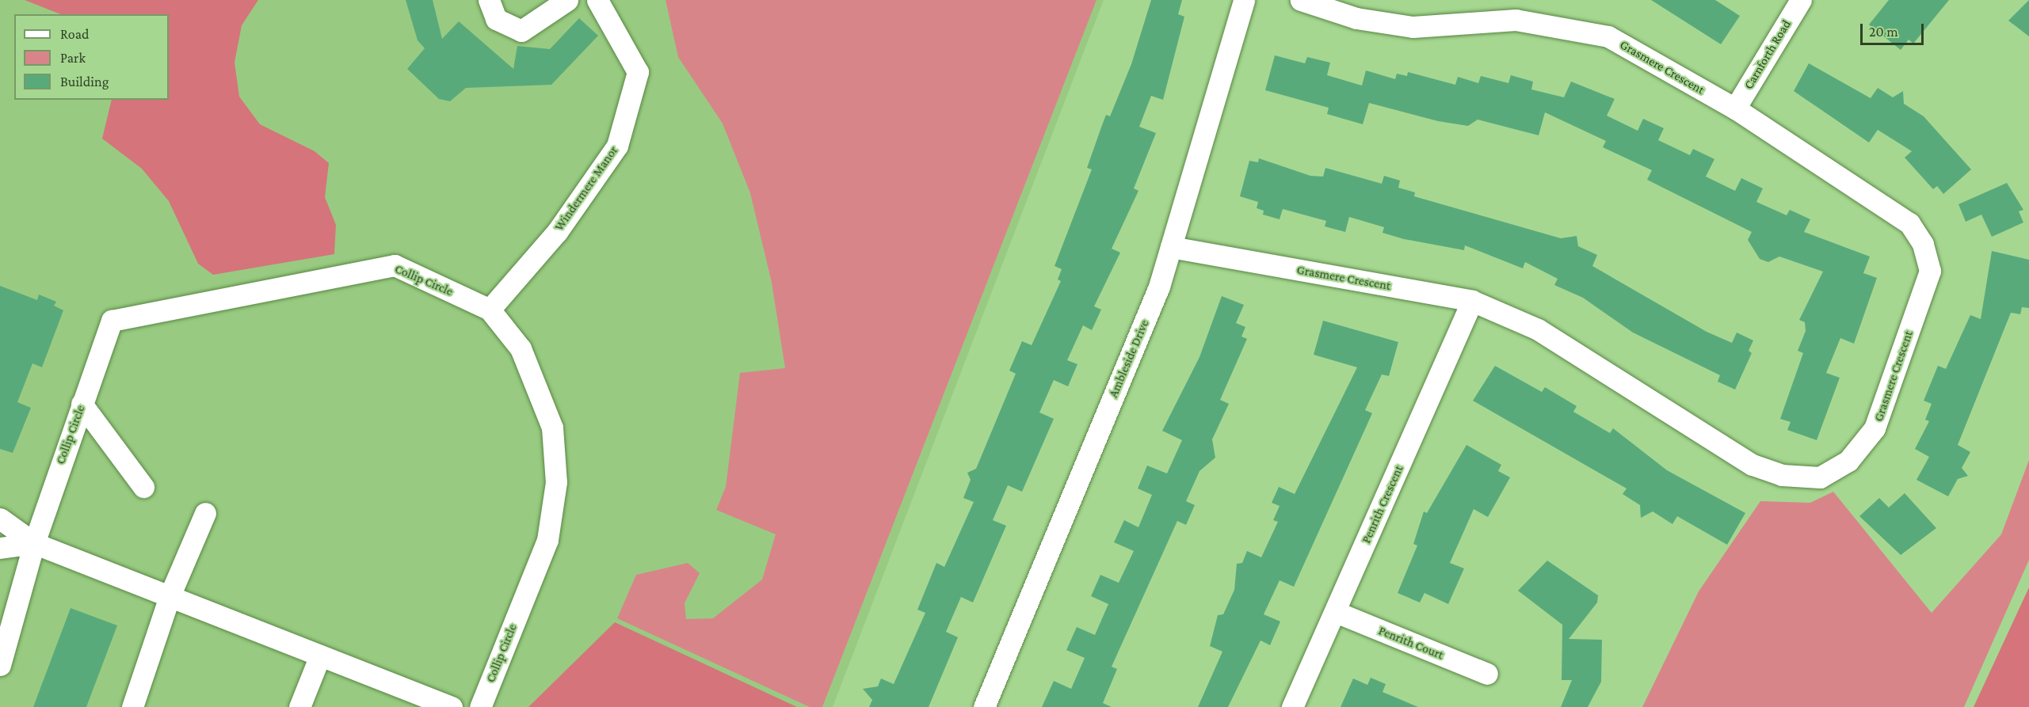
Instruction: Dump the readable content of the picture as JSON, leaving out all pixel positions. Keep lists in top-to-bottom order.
{
  "streets": {
    "street": [
      "Carnforth Road",
      "Grasmere Crescent",
      "Windermere Manor",
      "Collip Circle",
      "Ambleside Drive",
      "Penrith Crescent",
      "Penrith Court"
    ]
  },
  "crossings": [
    ["Carnforth Road", "Grasmere Crescent"],
    ["Grasmere Crescent", "Ambleside Drive"],
    ["Grasmere Crescent", "Penrith Crescent"],
    ["Windermere Manor", "Collip Circle"],
    ["Penrith Crescent", "Penrith Court"]
  ],
  "legend": ["Road", "Park", "Building"],
  "scale_bar": "20 m"
}
